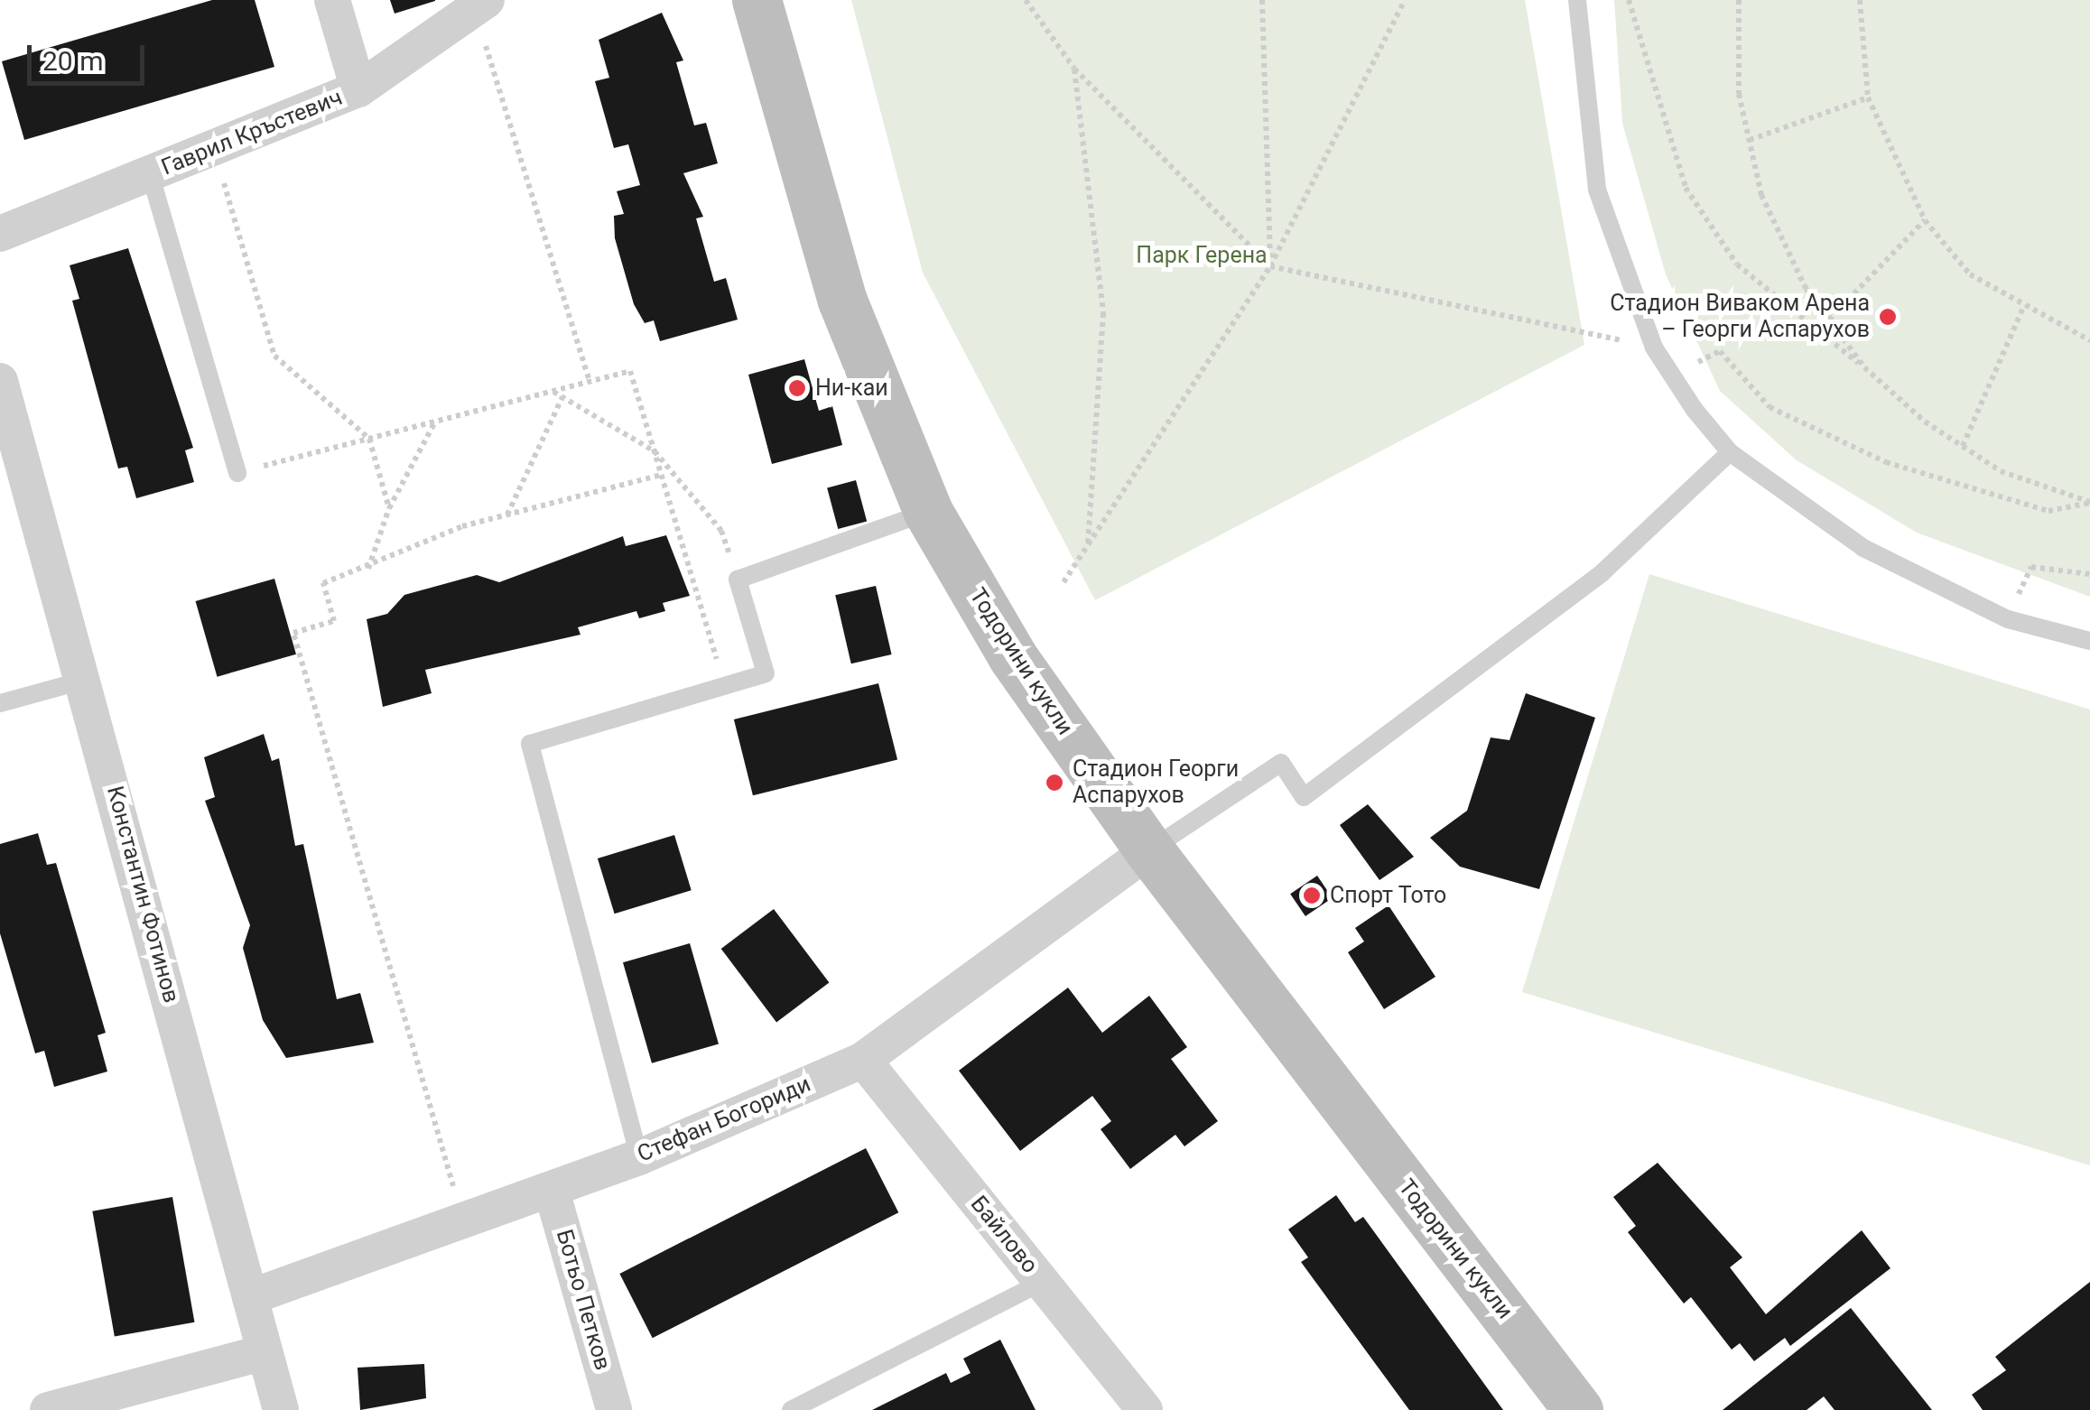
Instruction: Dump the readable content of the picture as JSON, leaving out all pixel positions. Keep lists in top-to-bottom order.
{
  "streets": {
    "street": [
      "Гаврил Кръстевич",
      "Тодорини кукли",
      "Константин Фотинов",
      "Стефан Богориди",
      "Байлово",
      "Ботьо Петков"
    ]
  },
  "crossings": [
    ["Тодорини кукли", "Стефан Богориди"],
    ["Константин Фотинов", "Стефан Богориди"],
    ["Стефан Богориди", "Байлово"],
    ["Стефан Богориди", "Ботьо Петков"]
  ],
  "parks": ["Парк Герена"],
  "places": [
    "Стадион Виваком Арена – Георги Аспарухов",
    "Ни-каи",
    "Стадион Георги Аспарухов",
    "Спорт Тото"
  ],
  "scale_bar": "20 m"
}
